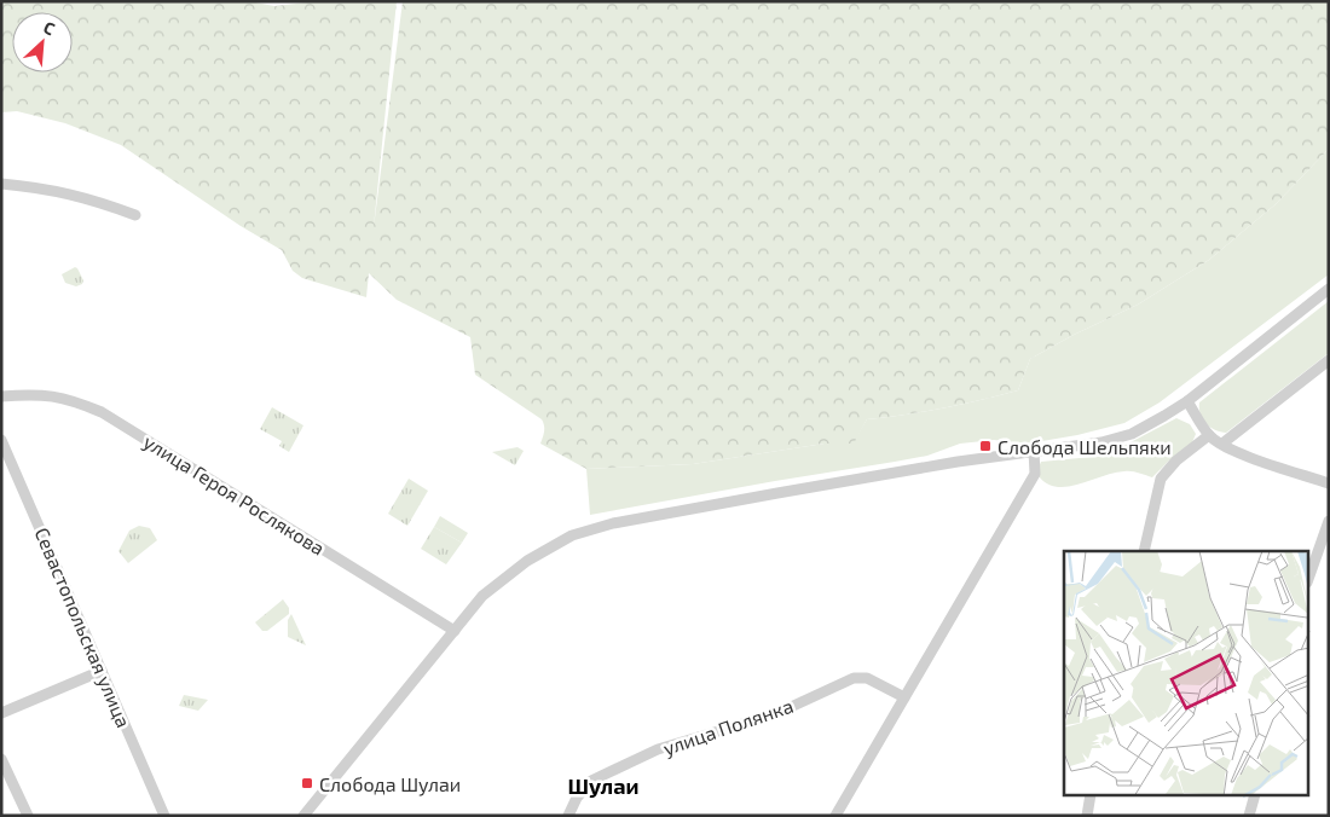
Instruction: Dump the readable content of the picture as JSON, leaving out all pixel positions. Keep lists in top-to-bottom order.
{
  "streets": {
    "street": ["улица Героя Рослякова", "Севастопольская улица", "улица Полянка"]
  },
  "districts": ["Шулаи"],
  "places": {
    "transit": ["Слобода Шельпяки", "Слобода Шулаи"]
  },
  "north": "top right"
}
